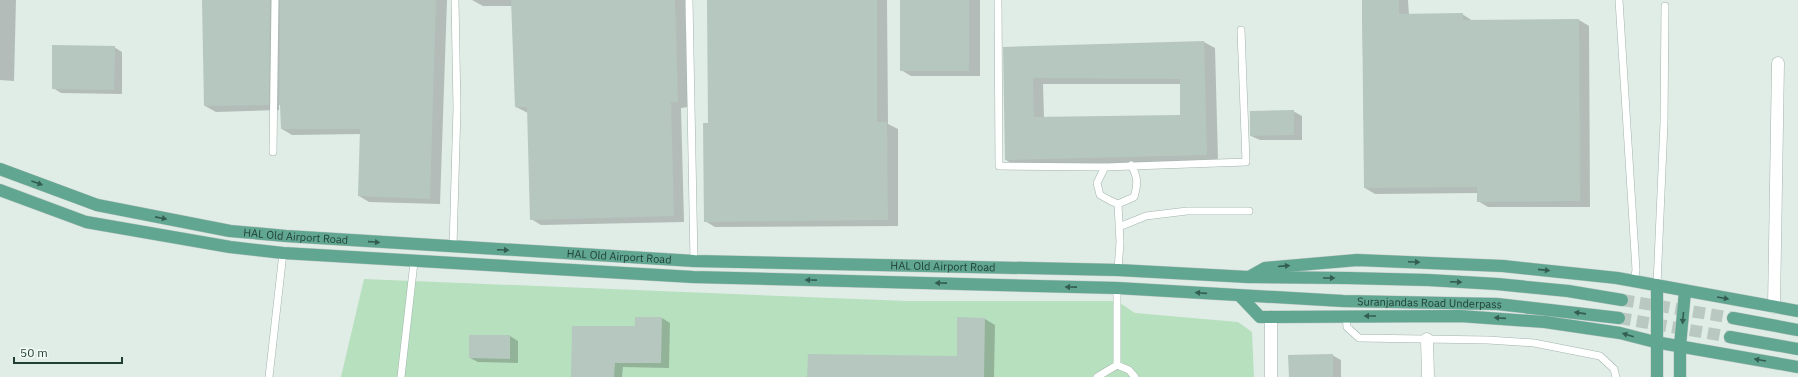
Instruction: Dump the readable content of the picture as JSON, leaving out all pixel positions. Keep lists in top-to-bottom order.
{
  "streets": {
    "main road": ["HAL Old Airport Road", "Suranjandas Road Underpass"]
  },
  "crossings": [
    ["HAL Old Airport Road", "Suranjandas Road Underpass"]
  ],
  "scale_bar": "50 m"
}
